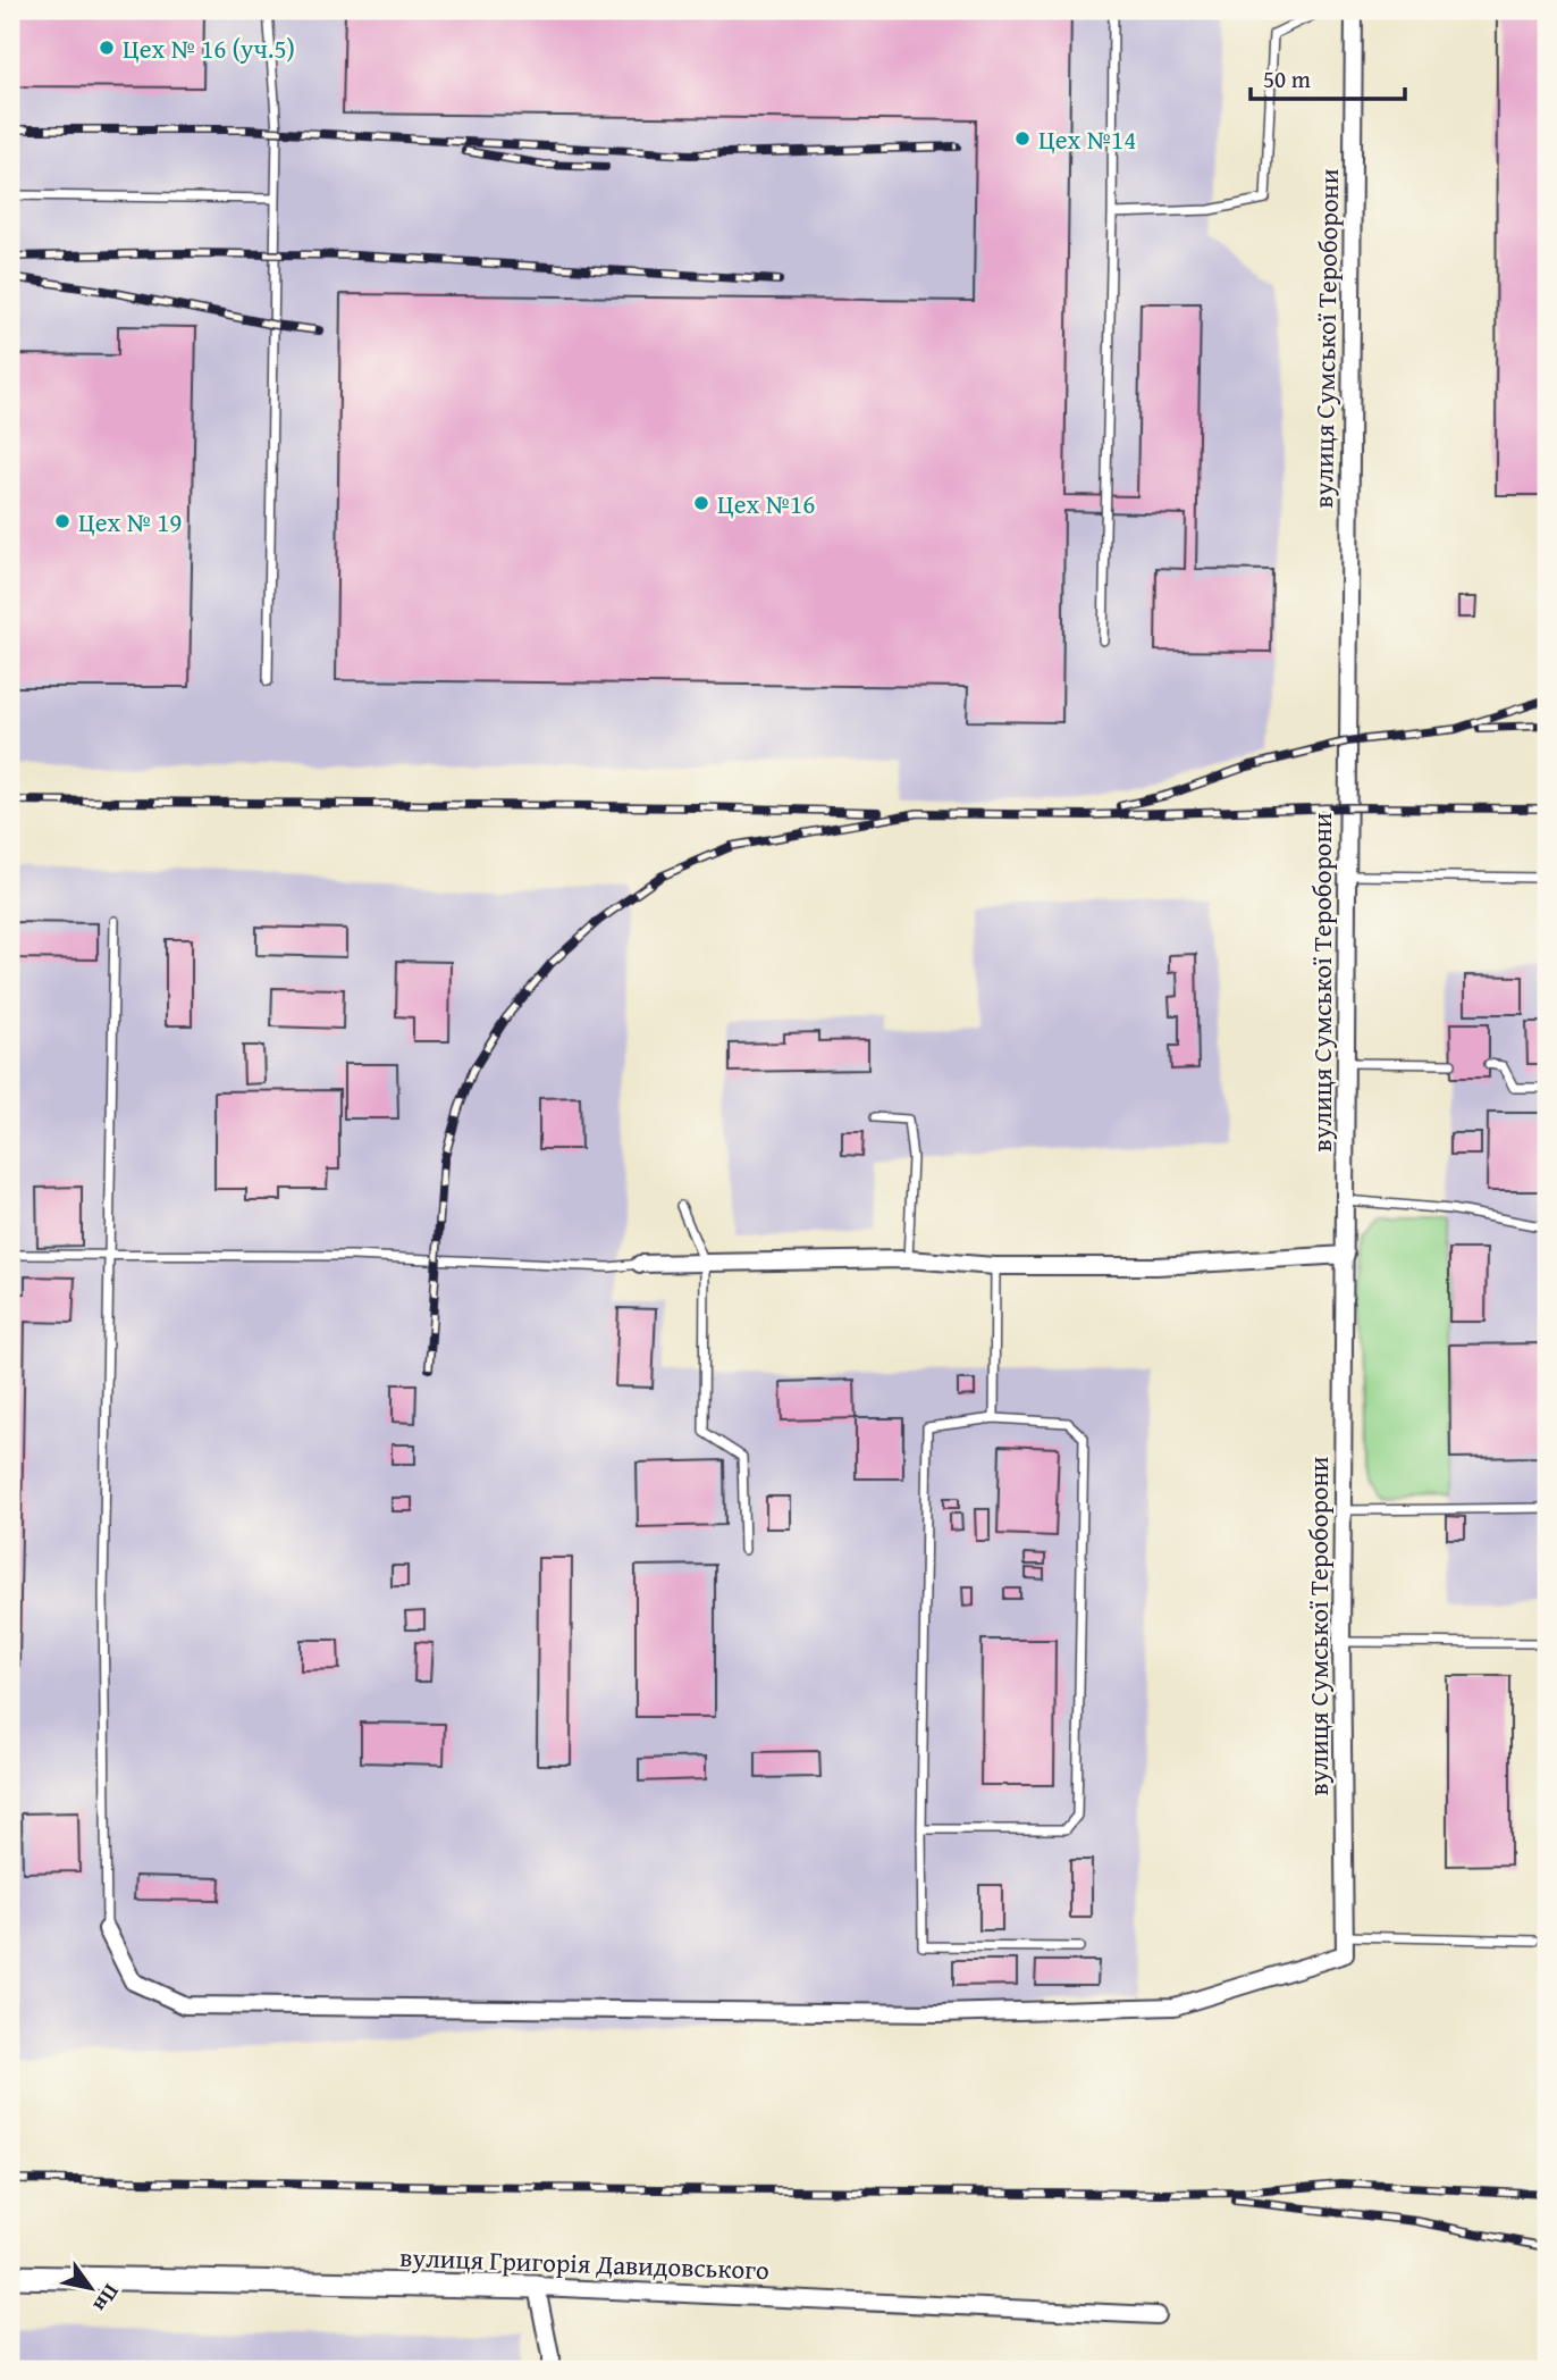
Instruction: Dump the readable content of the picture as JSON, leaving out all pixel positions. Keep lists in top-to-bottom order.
{
  "streets": {
    "street": ["вулиця Сумської Тероборони", "вулиця Григорія Давидовського"]
  },
  "places": [
    "Цех № 16 (уч.5)",
    "Цех №14",
    "Цех №16",
    "Цех № 19"
  ],
  "scale_bar": "50 m",
  "north": "bottom right"
}
